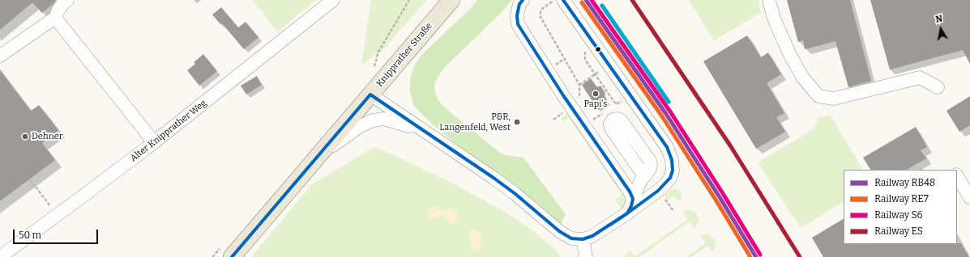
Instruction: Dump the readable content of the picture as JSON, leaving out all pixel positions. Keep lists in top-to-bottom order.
{
  "streets": {
    "main road": ["Knipprather Straße"],
    "street": ["Alter Knipprather Weg"]
  },
  "places": ["Papi's", "P&R, Langenfeld, West", "Dehner"],
  "lines": [
    "rail line RB48",
    "rail line S6",
    "rail line ES",
    "rail line RE7"
  ],
  "legend": [
    "Railway RB48",
    "Railway RE7",
    "Railway S6",
    "Railway ES"
  ],
  "scale_bar": "50 m",
  "north": "top"
}
